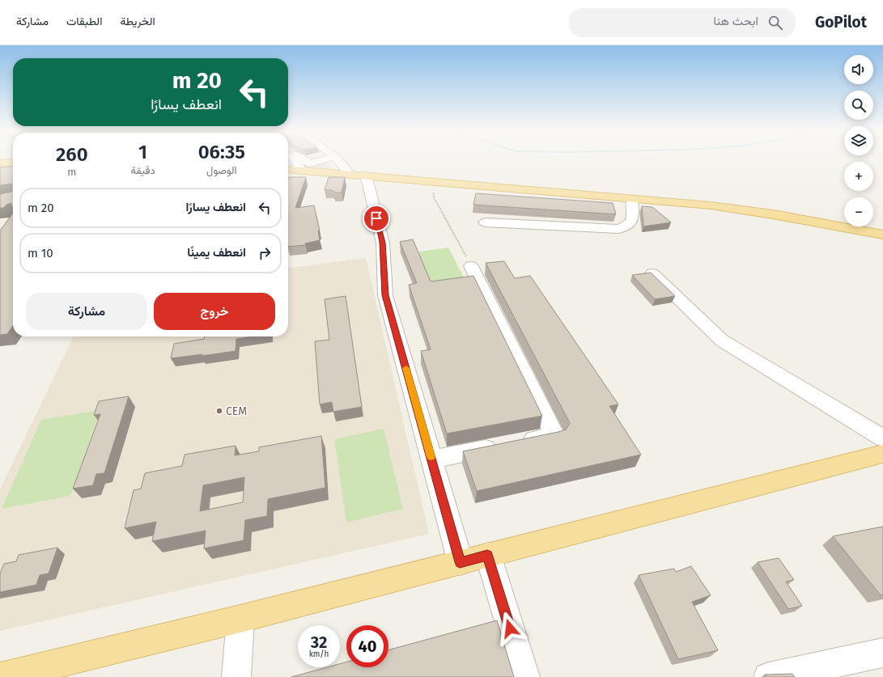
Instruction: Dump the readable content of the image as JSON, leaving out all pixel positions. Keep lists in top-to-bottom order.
{
  "places": ["CEM"],
  "page": {
    "header": "GoPilot",
    "search": "ابحث هنا",
    "nav": ["الخريطة", "الطبقات", "مشاركة"],
    "map_buttons": ["+", "−"],
    "turn": ["20 m", "انعطف يسارًا"],
    "eta": [
      "06:35",
      "الوصول",
      "1",
      "دقيقة",
      "260",
      "m"
    ],
    "list": [
      {
        "name": "انعطف يسارًا",
        "value": "20 m"
      },
      {
        "name": "انعطف يمينًا",
        "value": "10 m"
      }
    ],
    "buttons": ["خروج", "مشاركة"],
    "speed": "32 km/h",
    "limit": "40"
  }
}
